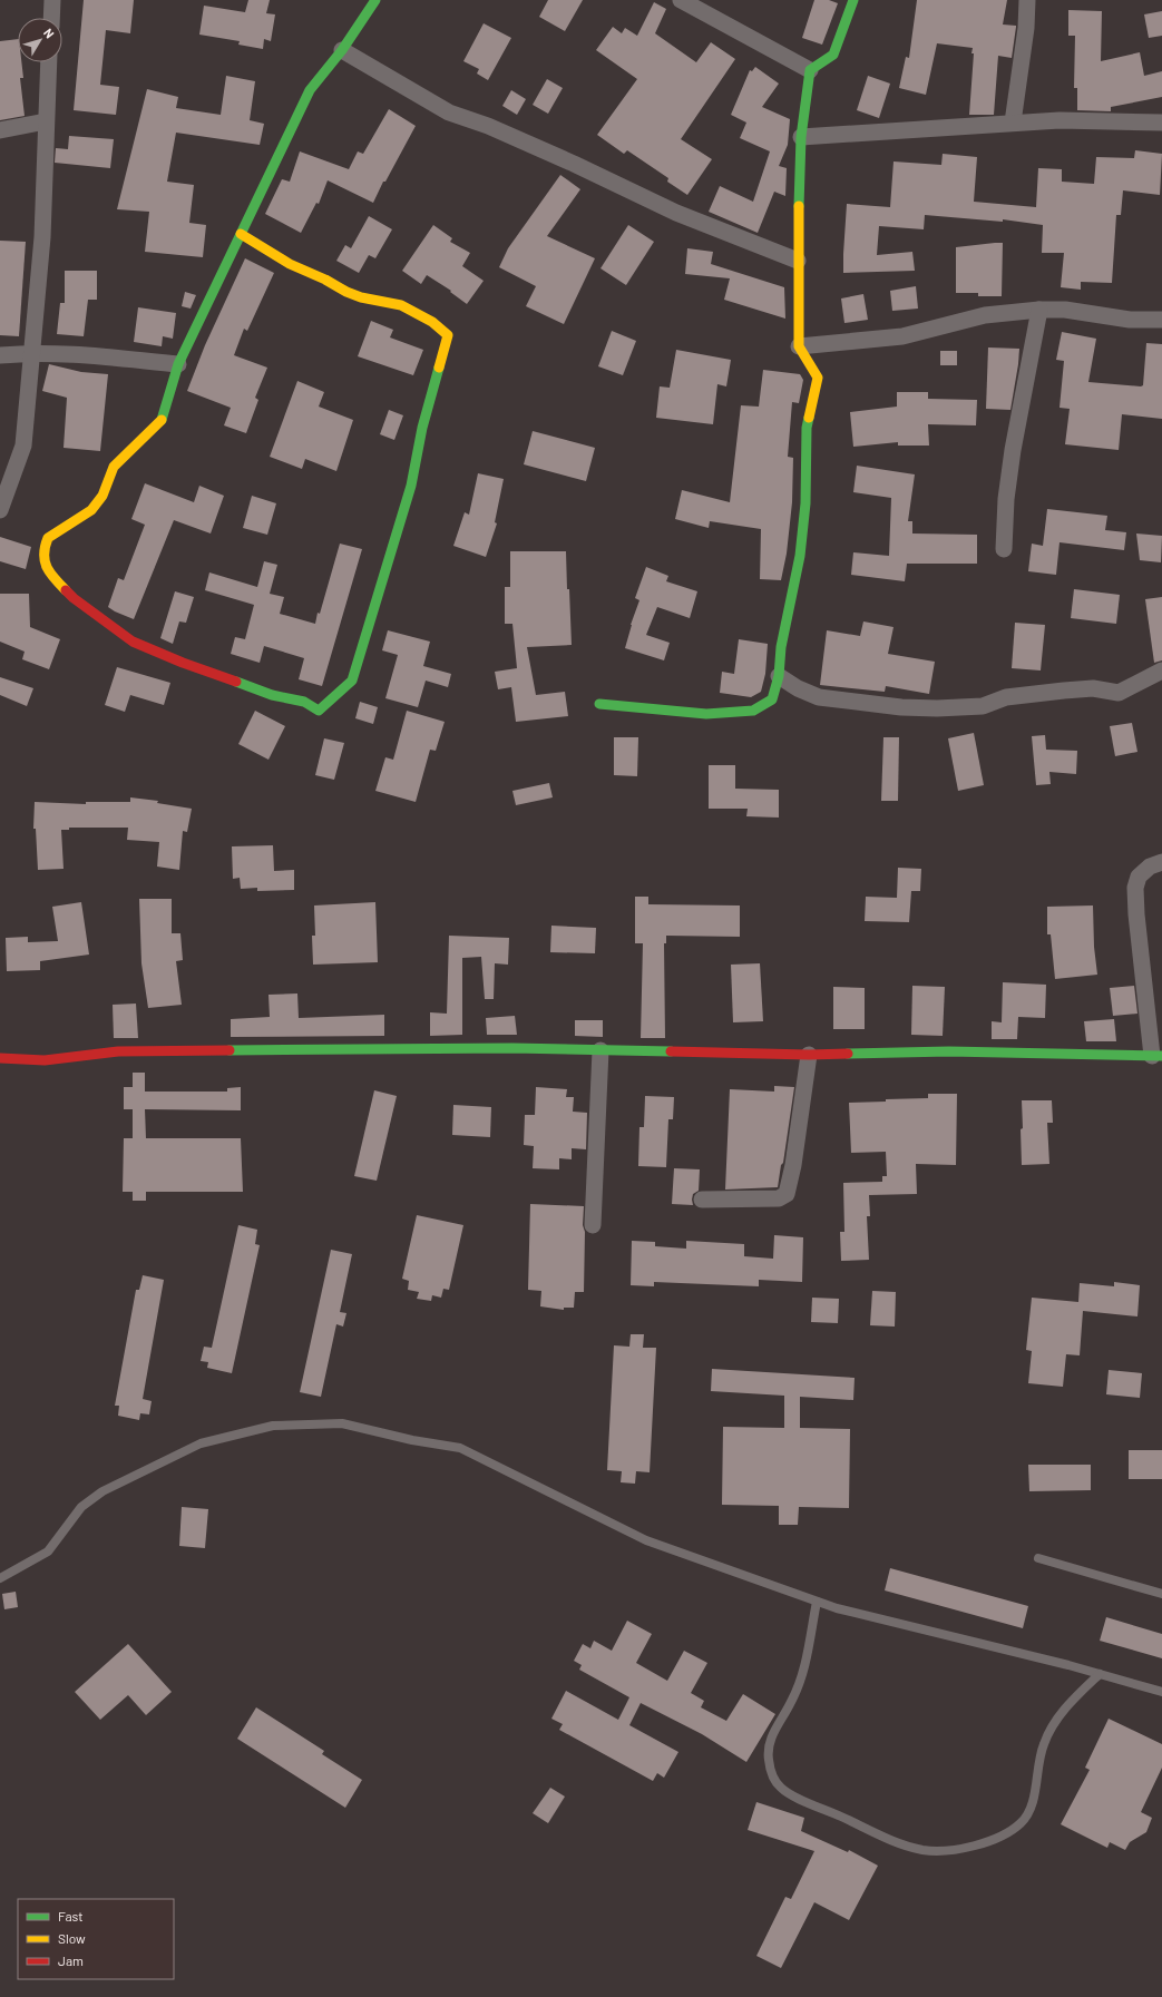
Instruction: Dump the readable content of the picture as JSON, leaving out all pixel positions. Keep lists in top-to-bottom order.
{
  "legend": ["Fast", "Slow", "Jam"],
  "north": "top right"
}
